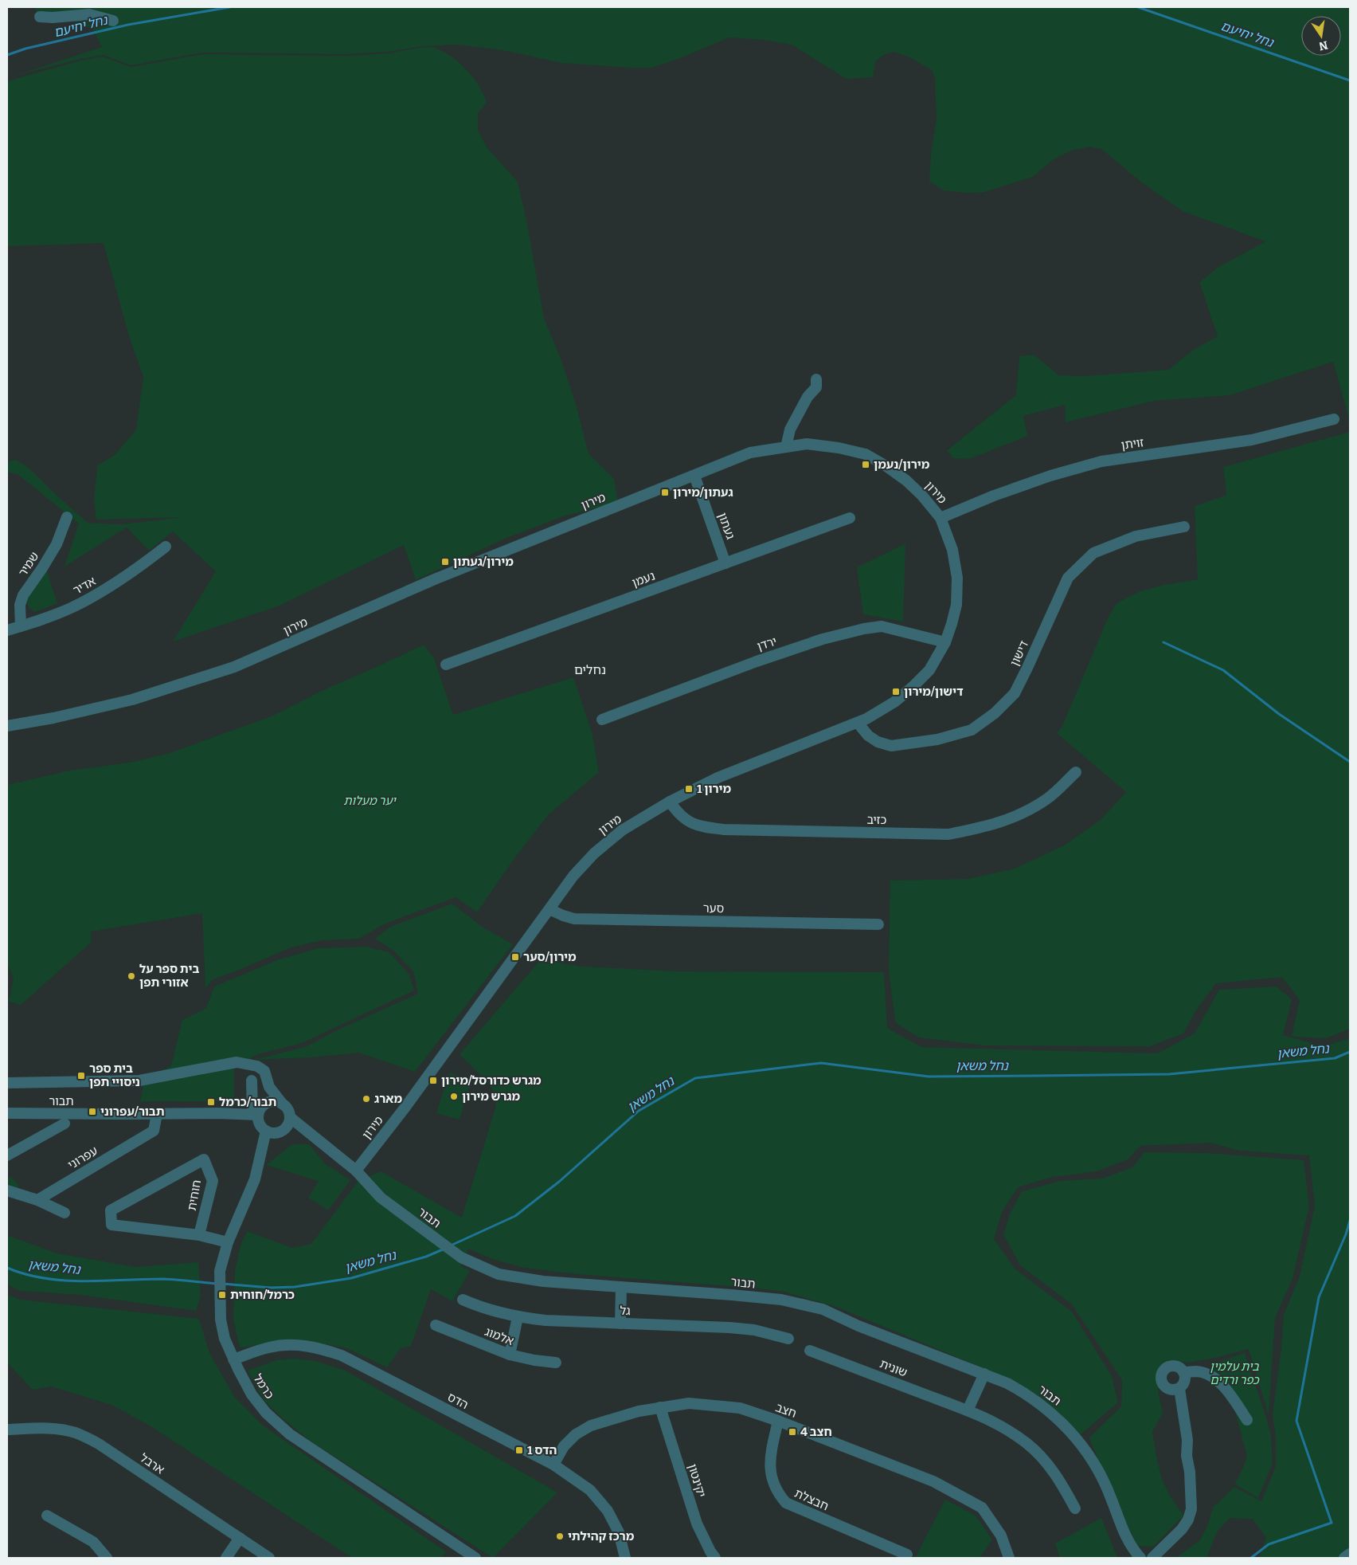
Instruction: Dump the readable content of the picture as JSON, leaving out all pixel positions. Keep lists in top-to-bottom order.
{
  "streets": {
    "street": [
      "זויתן",
      "מירון",
      "געתון",
      "שמיר",
      "נעמן",
      "אדיר",
      "ירדן",
      "דישון",
      "כזיב",
      "סער",
      "תבור",
      "עפרוני",
      "חוחית",
      "גל",
      "אלמוג",
      "שונית",
      "כרמל",
      "הדס",
      "חצב",
      "ארבל",
      "יקינטון",
      "חבצלת"
    ]
  },
  "crossings": [
    ["זויתן", "מירון"],
    ["מירון", "געתון"],
    ["מירון", "ירדן"],
    ["מירון", "דישון"],
    ["מירון", "כזיב"],
    ["מירון", "סער"],
    ["מירון", "תבור"],
    ["געתון", "נעמן"],
    ["שמיר", "אדיר"],
    ["תבור", "עפרוני"],
    ["תבור", "כרמל"],
    ["כרמל", "הדס"],
    ["הדס", "חצב"],
    ["חצב", "יקינטון"],
    ["חצב", "חבצלת"]
  ],
  "districts": ["נחלים"],
  "water": ["נחל יחיעם", "נחל משאן"],
  "parks": ["יער מעלות", "בית עלמין כפר ורדים"],
  "places": {
    "transit": [
      "מירון/נעמן",
      "געתון/מירון",
      "מירון/געתון",
      "דישון/מירון",
      "מירון 1",
      "מירון/סער",
      "בית ספר ניסויי תפן",
      "מגרש כדורסל/מירון",
      "תבור/כרמל",
      "תבור/עפרוני",
      "כרמל/חוחית",
      "חצב 4",
      "הדס 1"
    ],
    "other": [
      "בית ספר על אזורי תפן",
      "מגרש מירון",
      "מארג",
      "מרכז קהילתי"
    ]
  },
  "north": "bottom"
}
